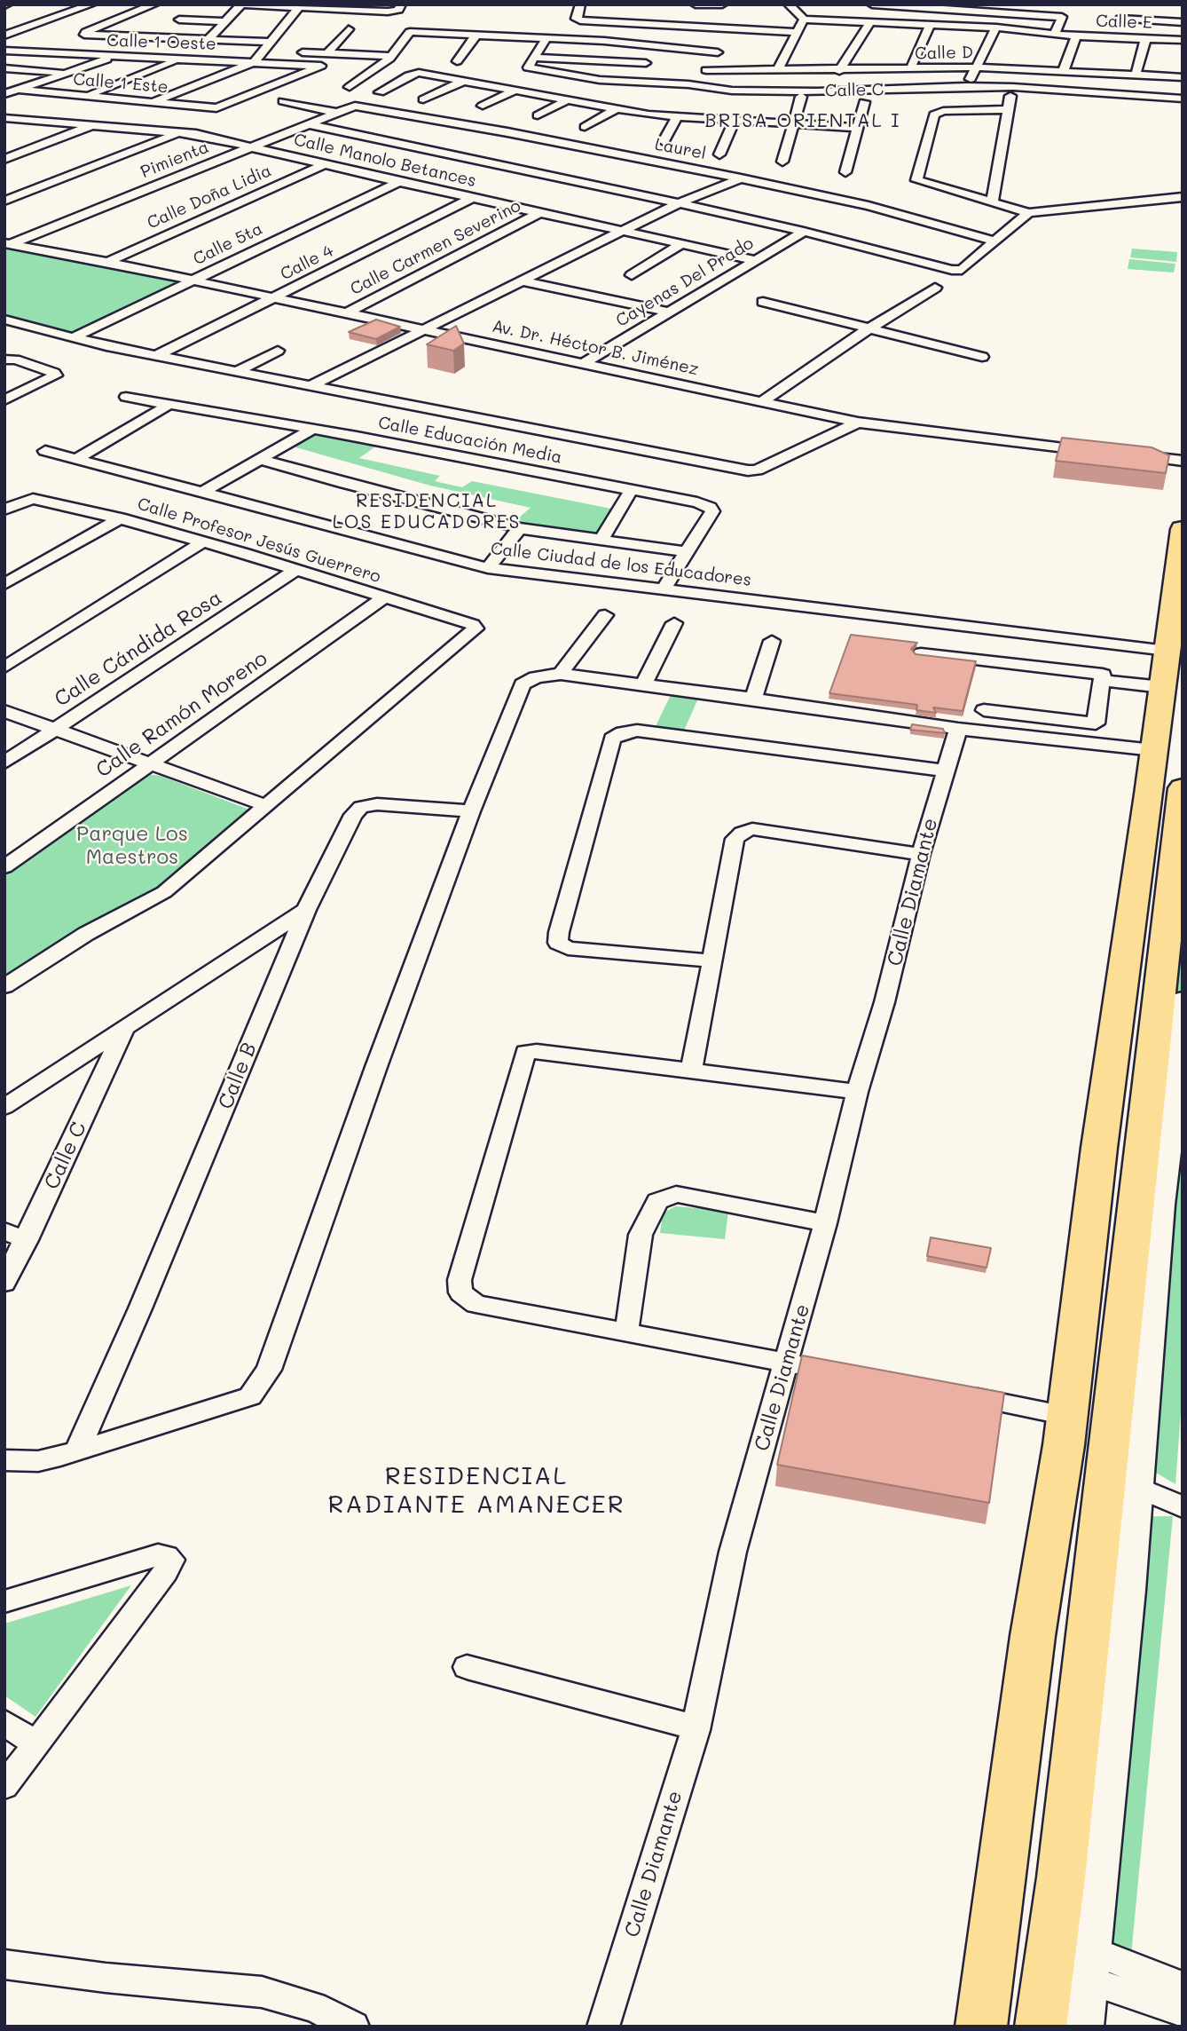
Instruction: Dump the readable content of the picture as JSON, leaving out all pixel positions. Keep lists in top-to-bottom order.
{
  "streets": {
    "street": [
      "Calle E",
      "Calle 1 Oeste",
      "Calle D",
      "Calle 1 Este",
      "Calle C",
      "Laurel",
      "Pimienta",
      "Calle Manolo Betances",
      "Calle Doña Lidia",
      "Calle 5ta",
      "Calle Carmen Severino",
      "Calle 4",
      "Cayenas Del Prado",
      "Av. Dr. Héctor B. Jiménez",
      "Calle Educación Media",
      "Calle Profesor Jesús Guerrero",
      "Calle Ciudad de los Educadores",
      "Calle Cándida Rosa",
      "Calle Ramón Moreno",
      "Calle Diamante",
      "Calle B"
    ]
  },
  "crossings": [
    ["Calle 1 Oeste", "Calle 1 Este"],
    ["Laurel", "Pimienta"],
    ["Pimienta", "Calle Manolo Betances"],
    ["Pimienta", "Av. Dr. Héctor B. Jiménez"],
    ["Calle Manolo Betances", "Calle Doña Lidia"],
    ["Calle Manolo Betances", "Calle 5ta"],
    ["Calle Manolo Betances", "Calle Carmen Severino"],
    ["Calle Manolo Betances", "Calle 4"],
    ["Calle Manolo Betances", "Cayenas Del Prado"],
    ["Calle Doña Lidia", "Av. Dr. Héctor B. Jiménez"],
    ["Calle 5ta", "Av. Dr. Héctor B. Jiménez"],
    ["Calle Carmen Severino", "Av. Dr. Héctor B. Jiménez"],
    ["Calle 4", "Av. Dr. Héctor B. Jiménez"],
    ["Cayenas Del Prado", "Av. Dr. Héctor B. Jiménez"],
    ["Calle Educación Media", "Calle Ciudad de los Educadores"],
    ["Calle Profesor Jesús Guerrero", "Calle Cándida Rosa"],
    ["Calle Profesor Jesús Guerrero", "Calle Ramón Moreno"]
  ],
  "districts": ["BRISA ORIENTAL I", "RESIDENCIAL LOS EDUCADORES", "RESIDENCIAL RADIANTE AMANECER"],
  "parks": ["Parque Los Maestros"]
}
